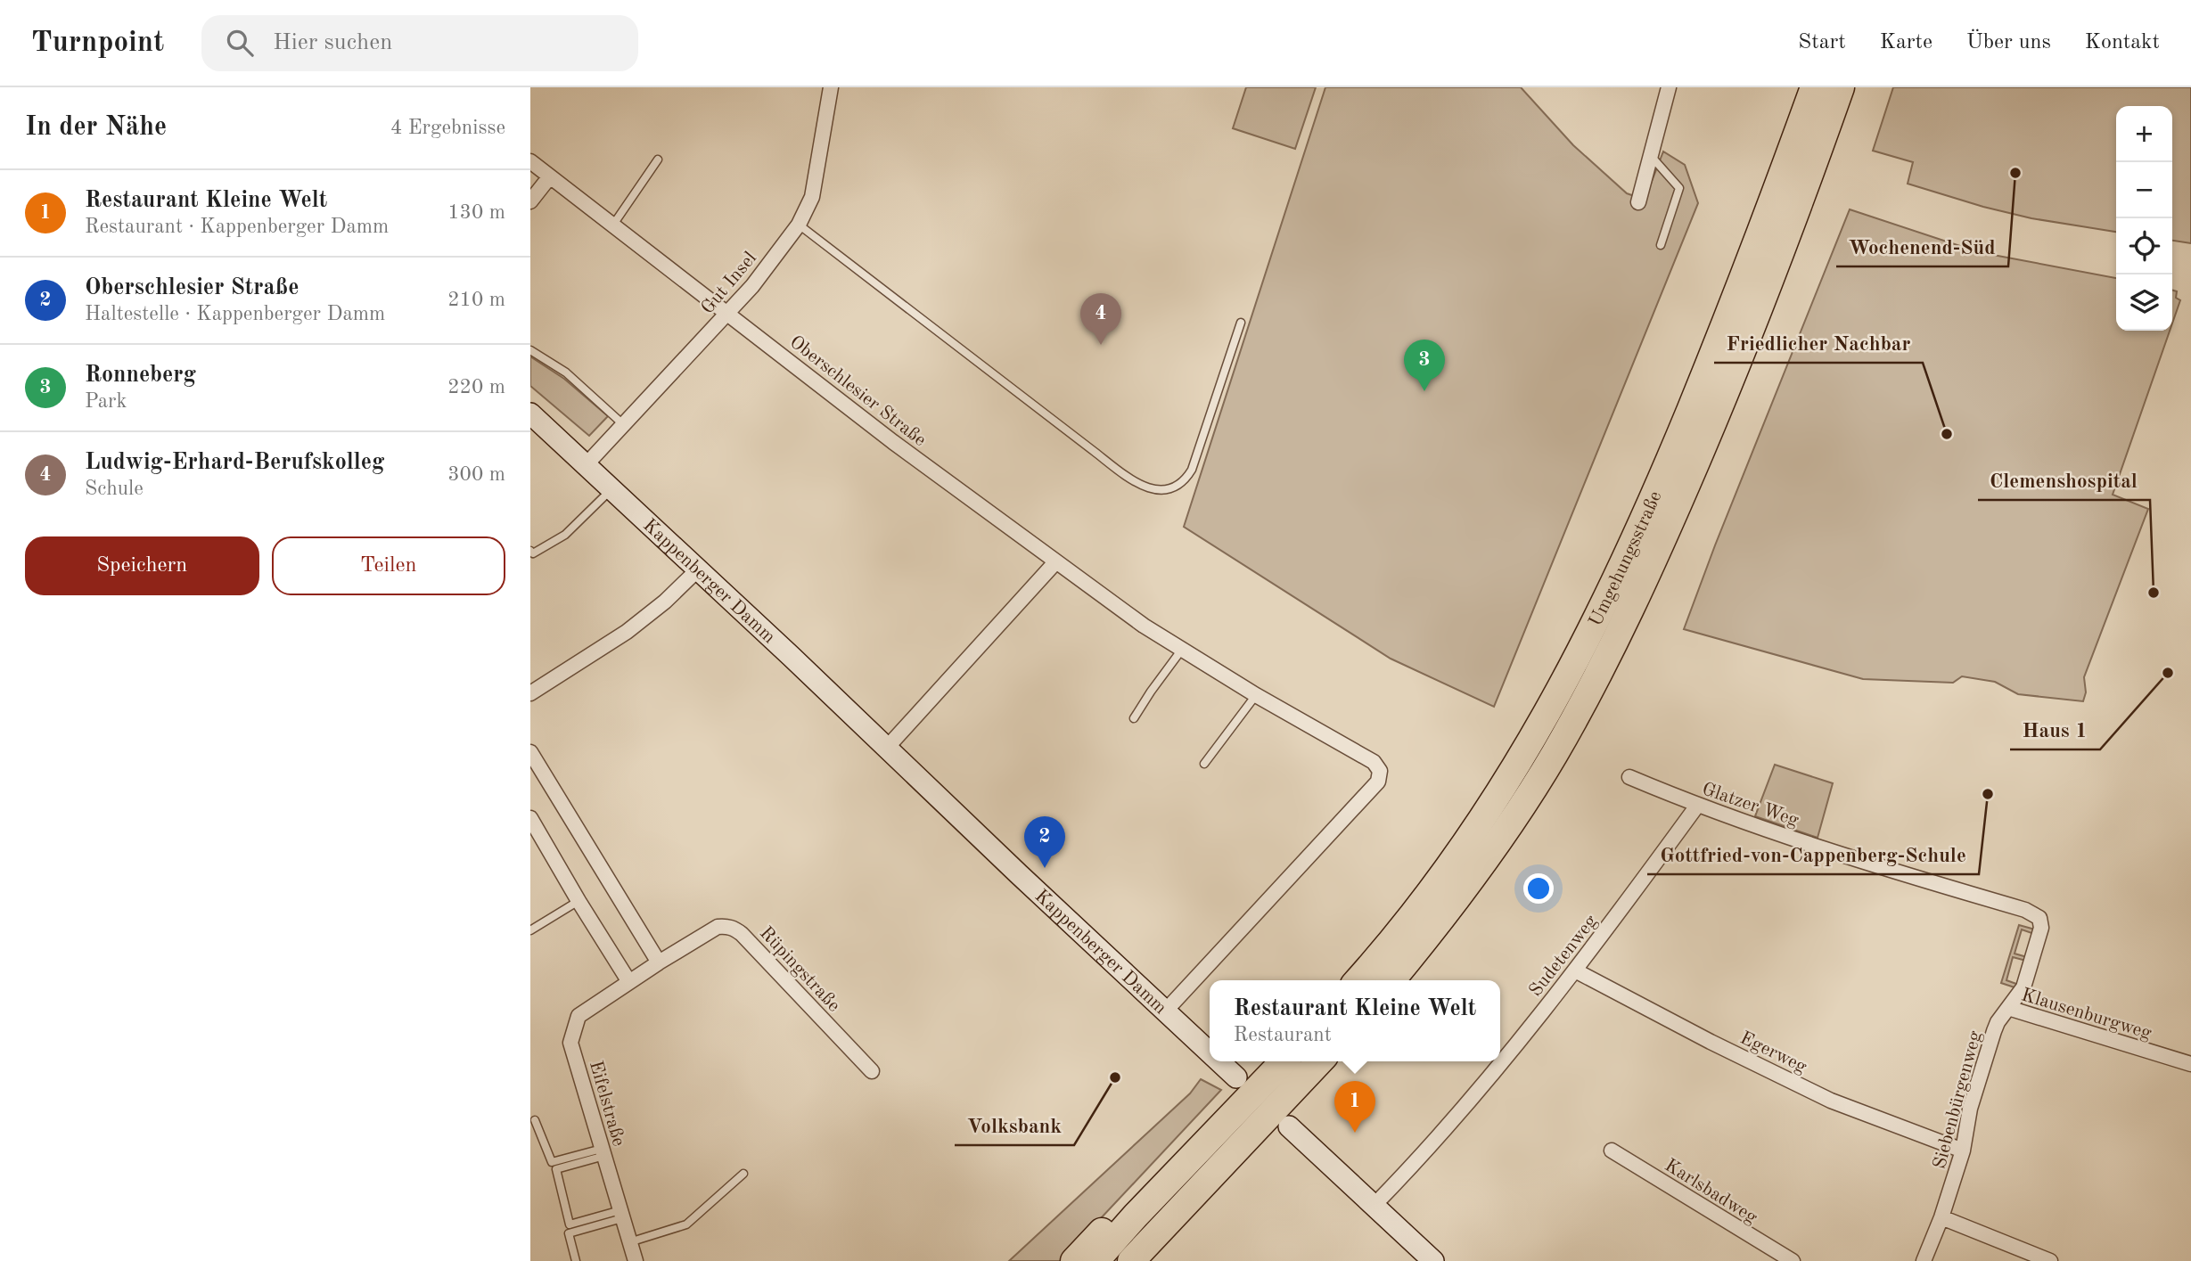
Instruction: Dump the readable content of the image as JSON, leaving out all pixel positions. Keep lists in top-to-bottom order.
{
  "streets": {
    "highway": ["Umgehungsstraße"],
    "main road": ["Kappenberger Damm"],
    "street": [
      "Gut Insel",
      "Oberschlesier Straße",
      "Glatzer Weg",
      "Sudetenweg",
      "Rüpingstraße",
      "Klausenburgweg",
      "Egerweg",
      "Siebenbürgenweg",
      "Eifelstraße",
      "Karlsbadweg"
    ]
  },
  "crossings": [
    ["Gut Insel", "Oberschlesier Straße"],
    ["Gut Insel", "Kappenberger Damm"],
    ["Oberschlesier Straße", "Kappenberger Damm"],
    ["Glatzer Weg", "Sudetenweg"],
    ["Glatzer Weg", "Siebenbürgenweg"],
    ["Sudetenweg", "Egerweg"],
    ["Rüpingstraße", "Eifelstraße"],
    ["Klausenburgweg", "Siebenbürgenweg"],
    ["Egerweg", "Siebenbürgenweg"]
  ],
  "places": [
    "Wochenend-Süd",
    "Friedlicher Nachbar",
    "Clemenshospital",
    "Haus 1",
    "Gottfried-von-Cappenberg-Schule",
    "Volksbank"
  ],
  "page": {
    "header": "Turnpoint",
    "search": "Hier suchen",
    "nav": [
      "Start",
      "Karte",
      "Über uns",
      "Kontakt"
    ],
    "heading": ["In der Nähe", "4 Ergebnisse"],
    "map_buttons": ["+", "−"],
    "list": [
      {
        "mark": "1",
        "name": "Restaurant Kleine Welt",
        "note": "Restaurant · Kappenberger Damm",
        "value": "130 m"
      },
      {
        "mark": "2",
        "name": "Oberschlesier Straße",
        "note": "Haltestelle · Kappenberger Damm",
        "value": "210 m"
      },
      {
        "mark": "3",
        "name": "Ronneberg",
        "note": "Park",
        "value": "220 m"
      },
      {
        "mark": "4",
        "name": "Ludwig-Erhard-Berufskolleg",
        "note": "Schule",
        "value": "300 m"
      }
    ],
    "pins": [
      "4",
      "3",
      "2",
      "1"
    ],
    "buttons": ["Speichern", "Teilen"],
    "popup": ["Restaurant Kleine Welt", "Restaurant"]
  }
}
